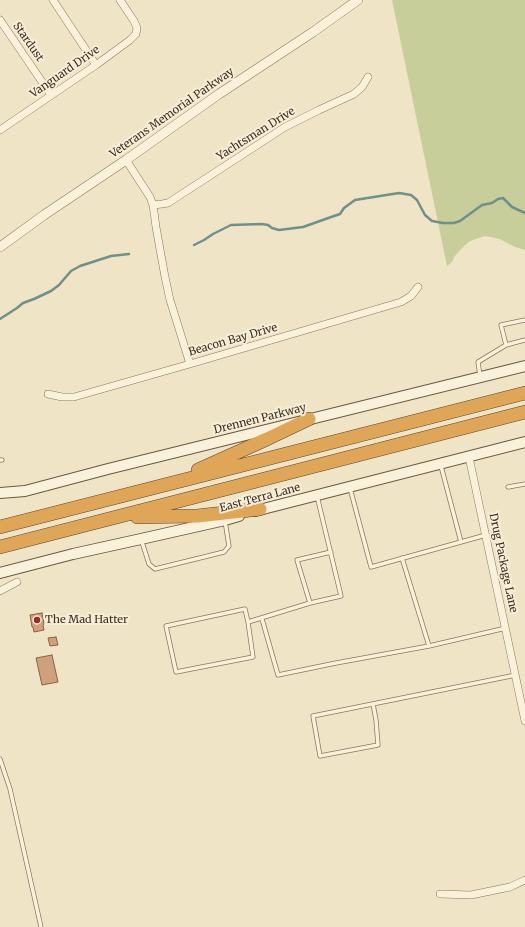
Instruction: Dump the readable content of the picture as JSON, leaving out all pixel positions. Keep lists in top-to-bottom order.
{
  "streets": {
    "main road": ["Drennen Parkway", "East Terra Lane"],
    "street": [
      "Stardust",
      "Vanguard Drive",
      "Veterans Memorial Parkway",
      "Yachtsman Drive",
      "Beacon Bay Drive",
      "Drug Package Lane"
    ]
  },
  "crossings": [
    ["Stardust", "Vanguard Drive"],
    ["East Terra Lane", "Drug Package Lane"]
  ],
  "places": ["The Mad Hatter"]
}
